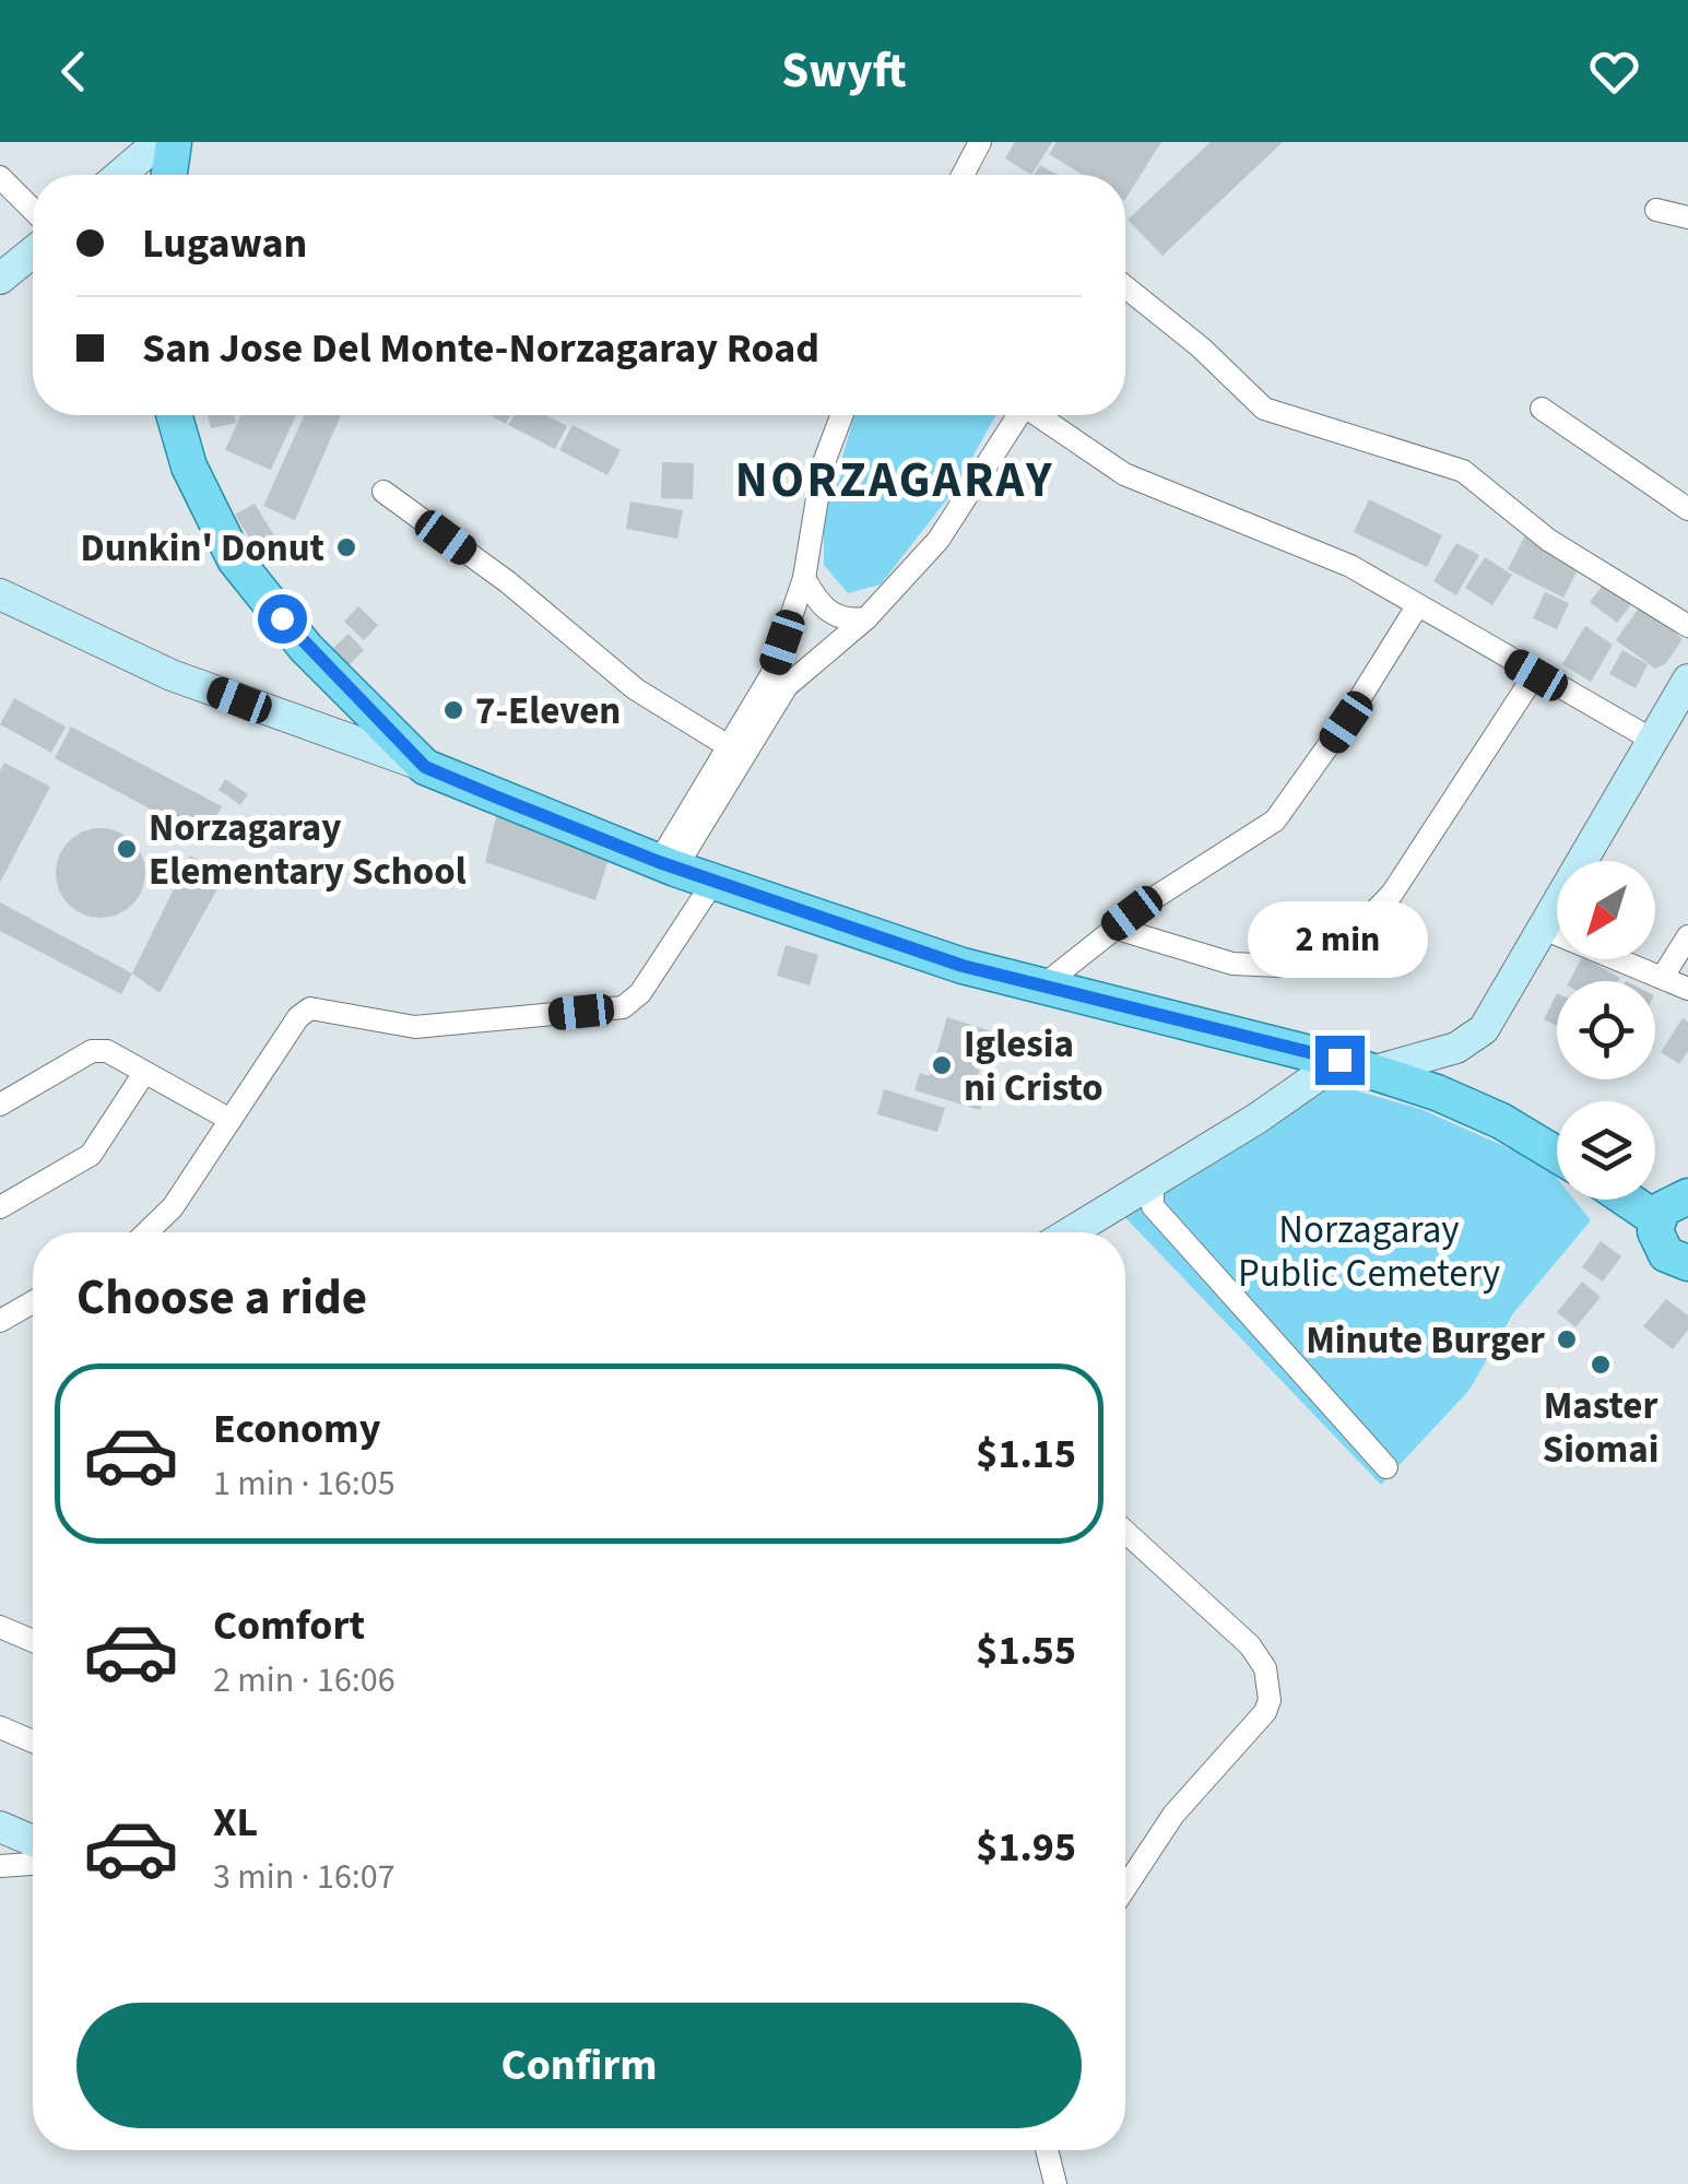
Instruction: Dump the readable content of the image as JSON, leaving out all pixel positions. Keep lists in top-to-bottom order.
{
  "districts": ["NORZAGARAY"],
  "parks": ["Norzagaray Public Cemetery"],
  "places": [
    "Dunkin' Donut",
    "7-Eleven",
    "Norzagaray Elementary School",
    "Iglesia ni Cristo",
    "Minute Burger",
    "Master Siomai"
  ],
  "north": "bottom left",
  "page": {
    "header": "Swyft",
    "banner": ["Lugawan", "San Jose Del Monte-Norzagaray Road"],
    "bubble": "2 min",
    "heading": "Choose a ride",
    "list": [
      {
        "name": "Economy",
        "note": "1 min · 16:05",
        "value": "$1.15"
      },
      {
        "name": "Comfort",
        "note": "2 min · 16:06",
        "value": "$1.55"
      },
      {
        "name": "XL",
        "note": "3 min · 16:07",
        "value": "$1.95"
      }
    ],
    "buttons": "Confirm"
  }
}
